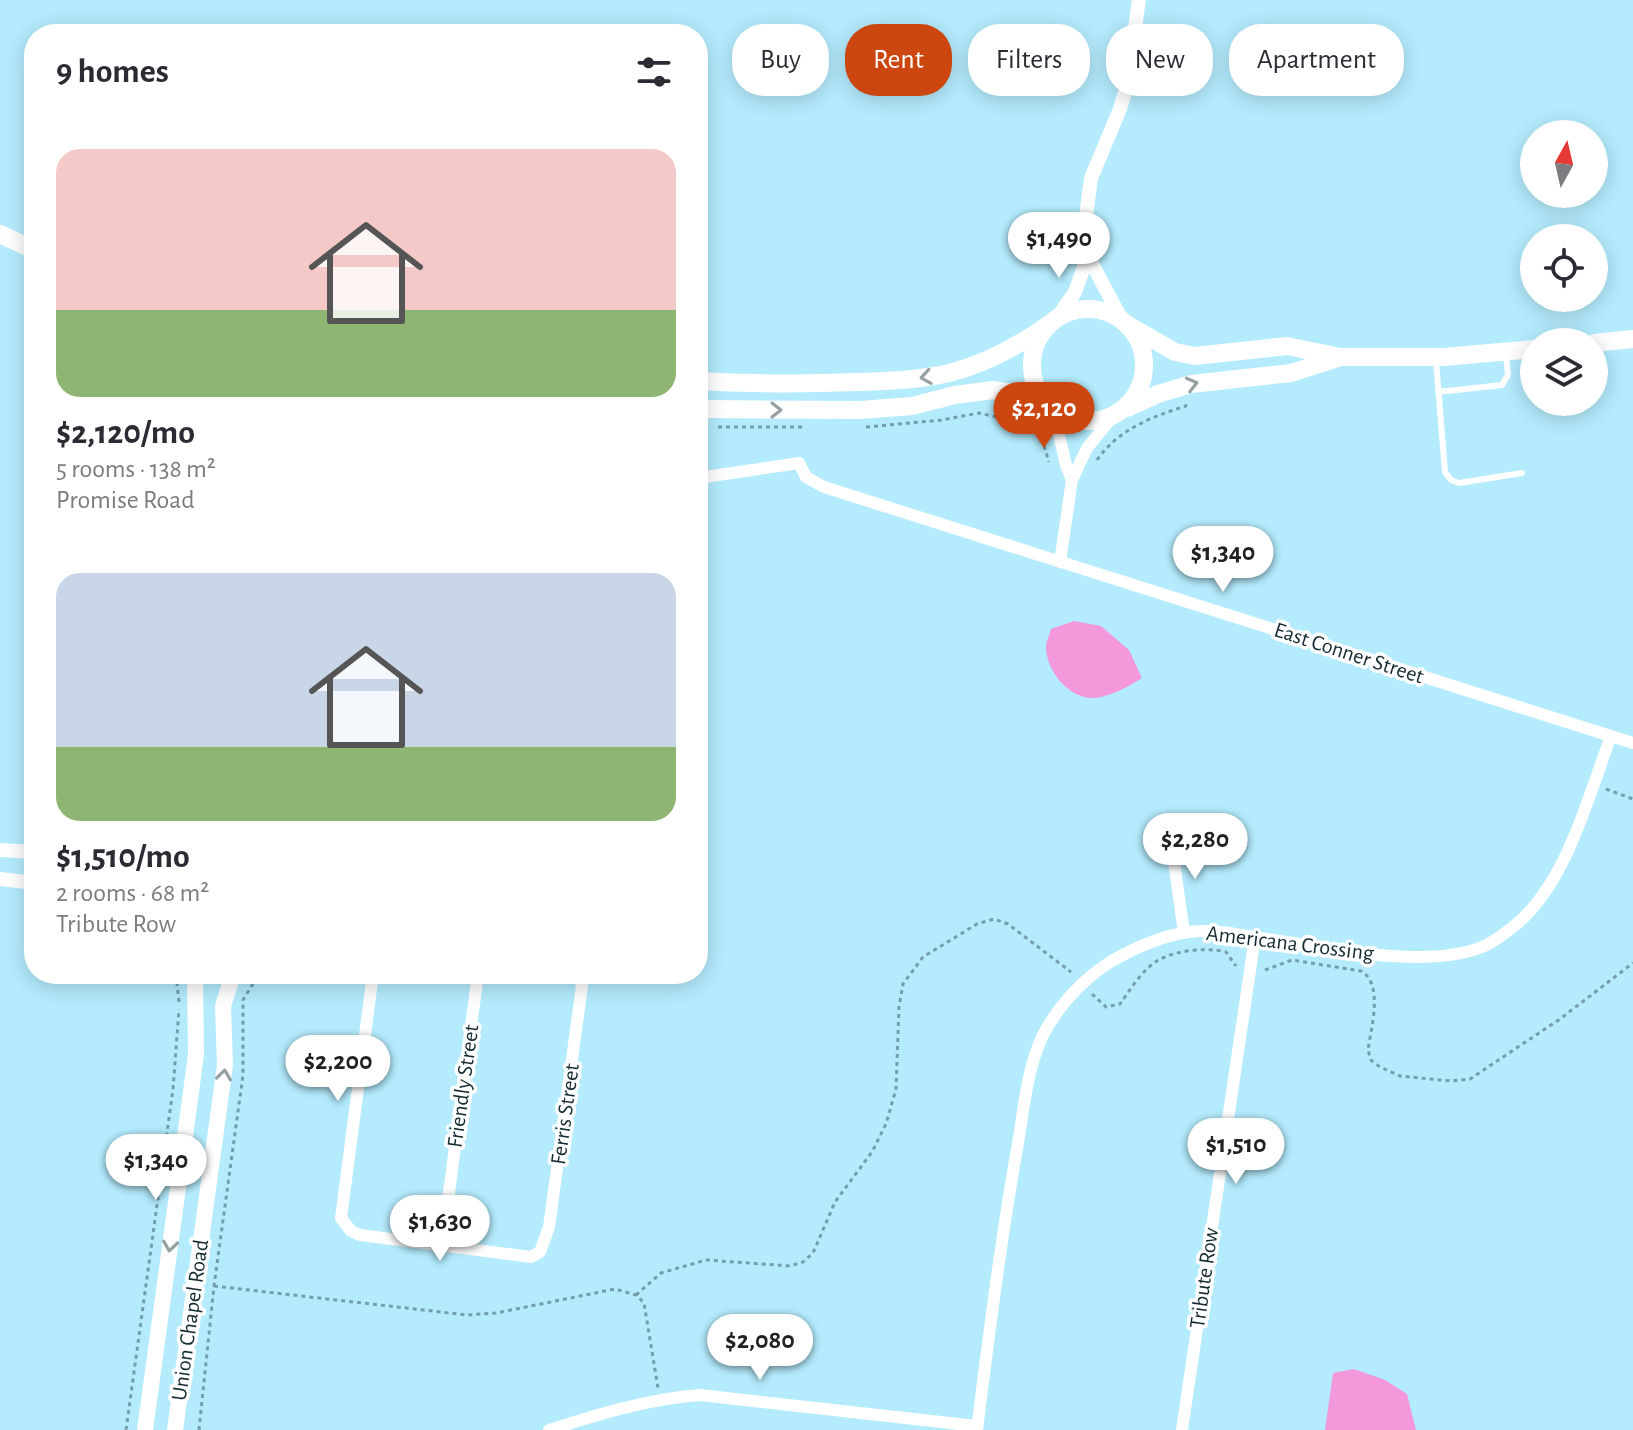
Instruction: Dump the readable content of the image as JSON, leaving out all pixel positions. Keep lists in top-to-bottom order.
{
  "streets": {
    "main road": ["Union Chapel Road"],
    "street": [
      "East Conner Street",
      "Americana Crossing",
      "Friendly Street",
      "Ferris Street",
      "Tribute Row"
    ]
  },
  "crossings": [
    ["East Conner Street", "Americana Crossing"],
    ["Americana Crossing", "Tribute Row"],
    ["Friendly Street", "Ferris Street"]
  ],
  "north": "top",
  "page": {
    "chip": [
      "Buy",
      "Rent",
      "Filters",
      "New",
      "Apartment"
    ],
    "heading": "9 homes",
    "list": [
      {
        "name": "$2,120/mo",
        "note": "5 rooms · 138 m² · Promise Road"
      },
      {
        "name": "$1,510/mo",
        "note": "2 rooms · 68 m² · Tribute Row"
      }
    ],
    "price": [
      "$1,490",
      "$2,120",
      "$1,340",
      "$2,280",
      "$2,200",
      "$1,510",
      "$1,340",
      "$1,630",
      "$2,080"
    ]
  }
}
